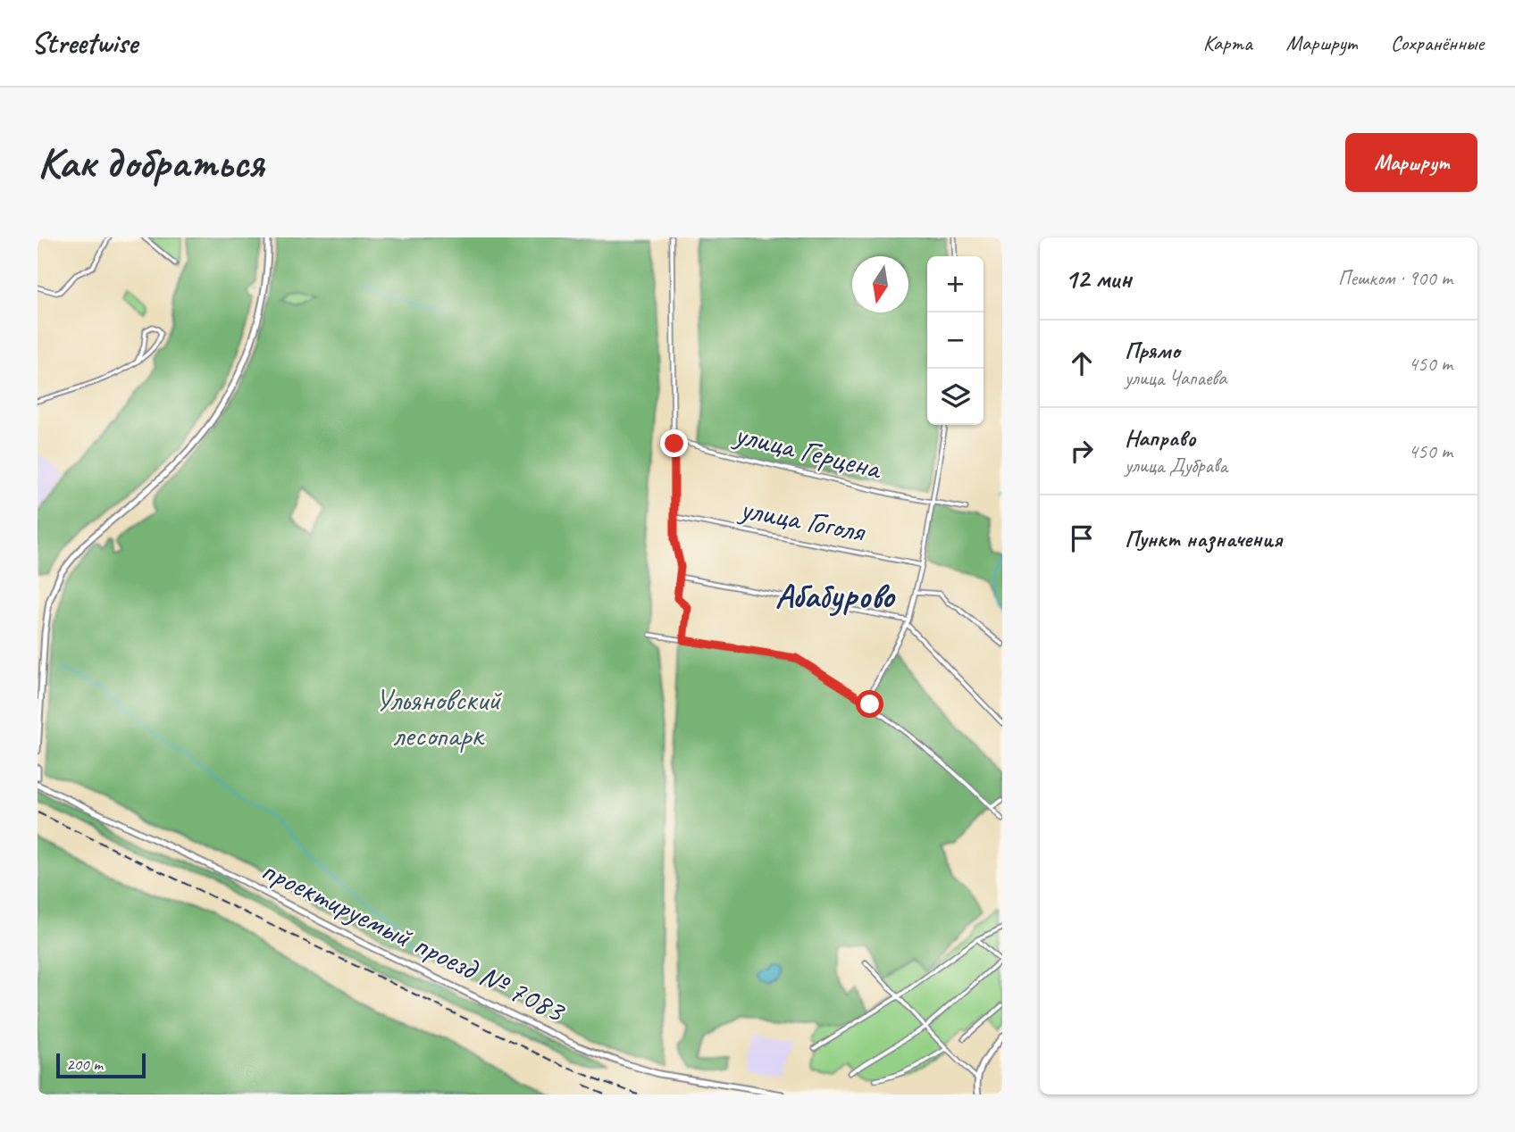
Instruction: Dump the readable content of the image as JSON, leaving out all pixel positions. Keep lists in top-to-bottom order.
{
  "streets": {
    "main road": ["проектируемый проезд № 7083"],
    "street": ["улица Герцена", "улица Гоголя"]
  },
  "districts": ["Абабурово"],
  "parks": ["Ульяновский лесопарк"],
  "scale_bar": "200 m",
  "north": "bottom",
  "page": {
    "header": "Streetwise",
    "nav": ["Карта", "Маршрут", "Сохранённые"],
    "buttons": "Маршрут",
    "title": "Как добраться",
    "heading": ["12 мин", "Пешком · 900 m"],
    "map_buttons": ["+", "−"],
    "list": [
      ["Прямо", "улица Чапаева", "450 m"],
      ["Направо", "улица Дубрава", "450 m"],
      "Пункт назначения"
    ],
    "scale": "200 m"
  }
}
